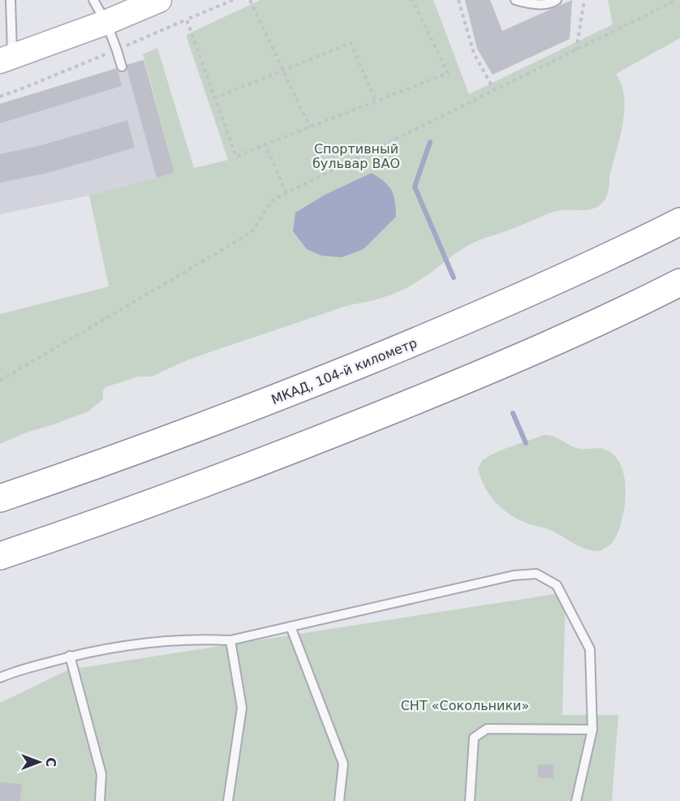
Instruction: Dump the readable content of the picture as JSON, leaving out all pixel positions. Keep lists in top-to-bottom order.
{
  "streets": {
    "highway": ["МКАД, 104-й километр"]
  },
  "parks": ["Спортивный бульвар ВАО", "СНТ «Сокольники»"],
  "north": "right"
}
